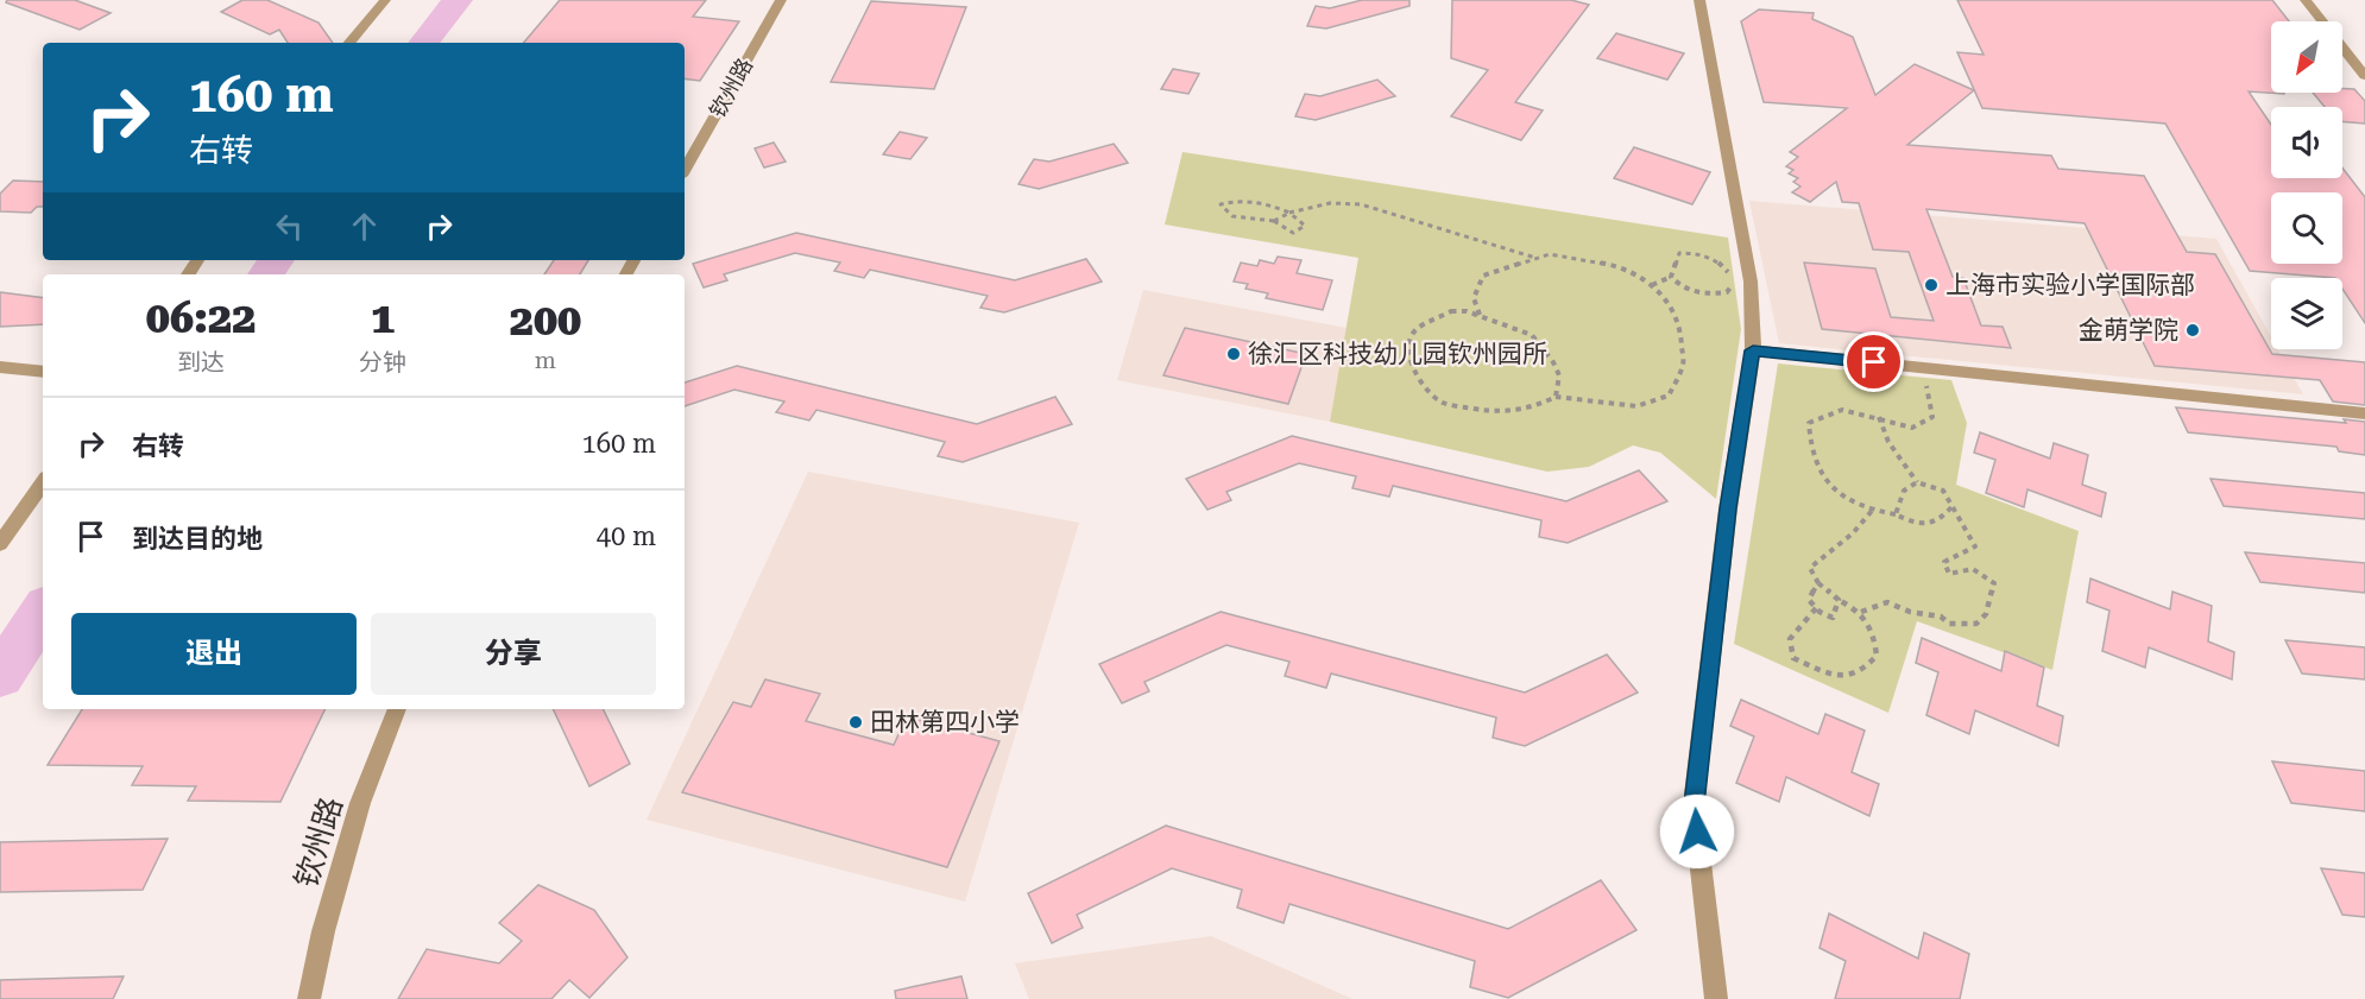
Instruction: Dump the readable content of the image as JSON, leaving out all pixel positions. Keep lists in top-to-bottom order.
{
  "streets": {
    "street": ["钦州路"]
  },
  "places": [
    "上海市实验小学国际部",
    "金萌学院",
    "徐汇区科技幼儿园钦州园所",
    "田林第四小学"
  ],
  "north": "bottom left",
  "page": {
    "turn": ["160 m", "右转"],
    "eta": [
      "06:22",
      "到达",
      "1",
      "分钟",
      "200",
      "m"
    ],
    "list": [
      {
        "name": "右转",
        "value": "160 m"
      },
      {
        "name": "到达目的地",
        "value": "40 m"
      }
    ],
    "buttons": ["退出", "分享"]
  }
}
